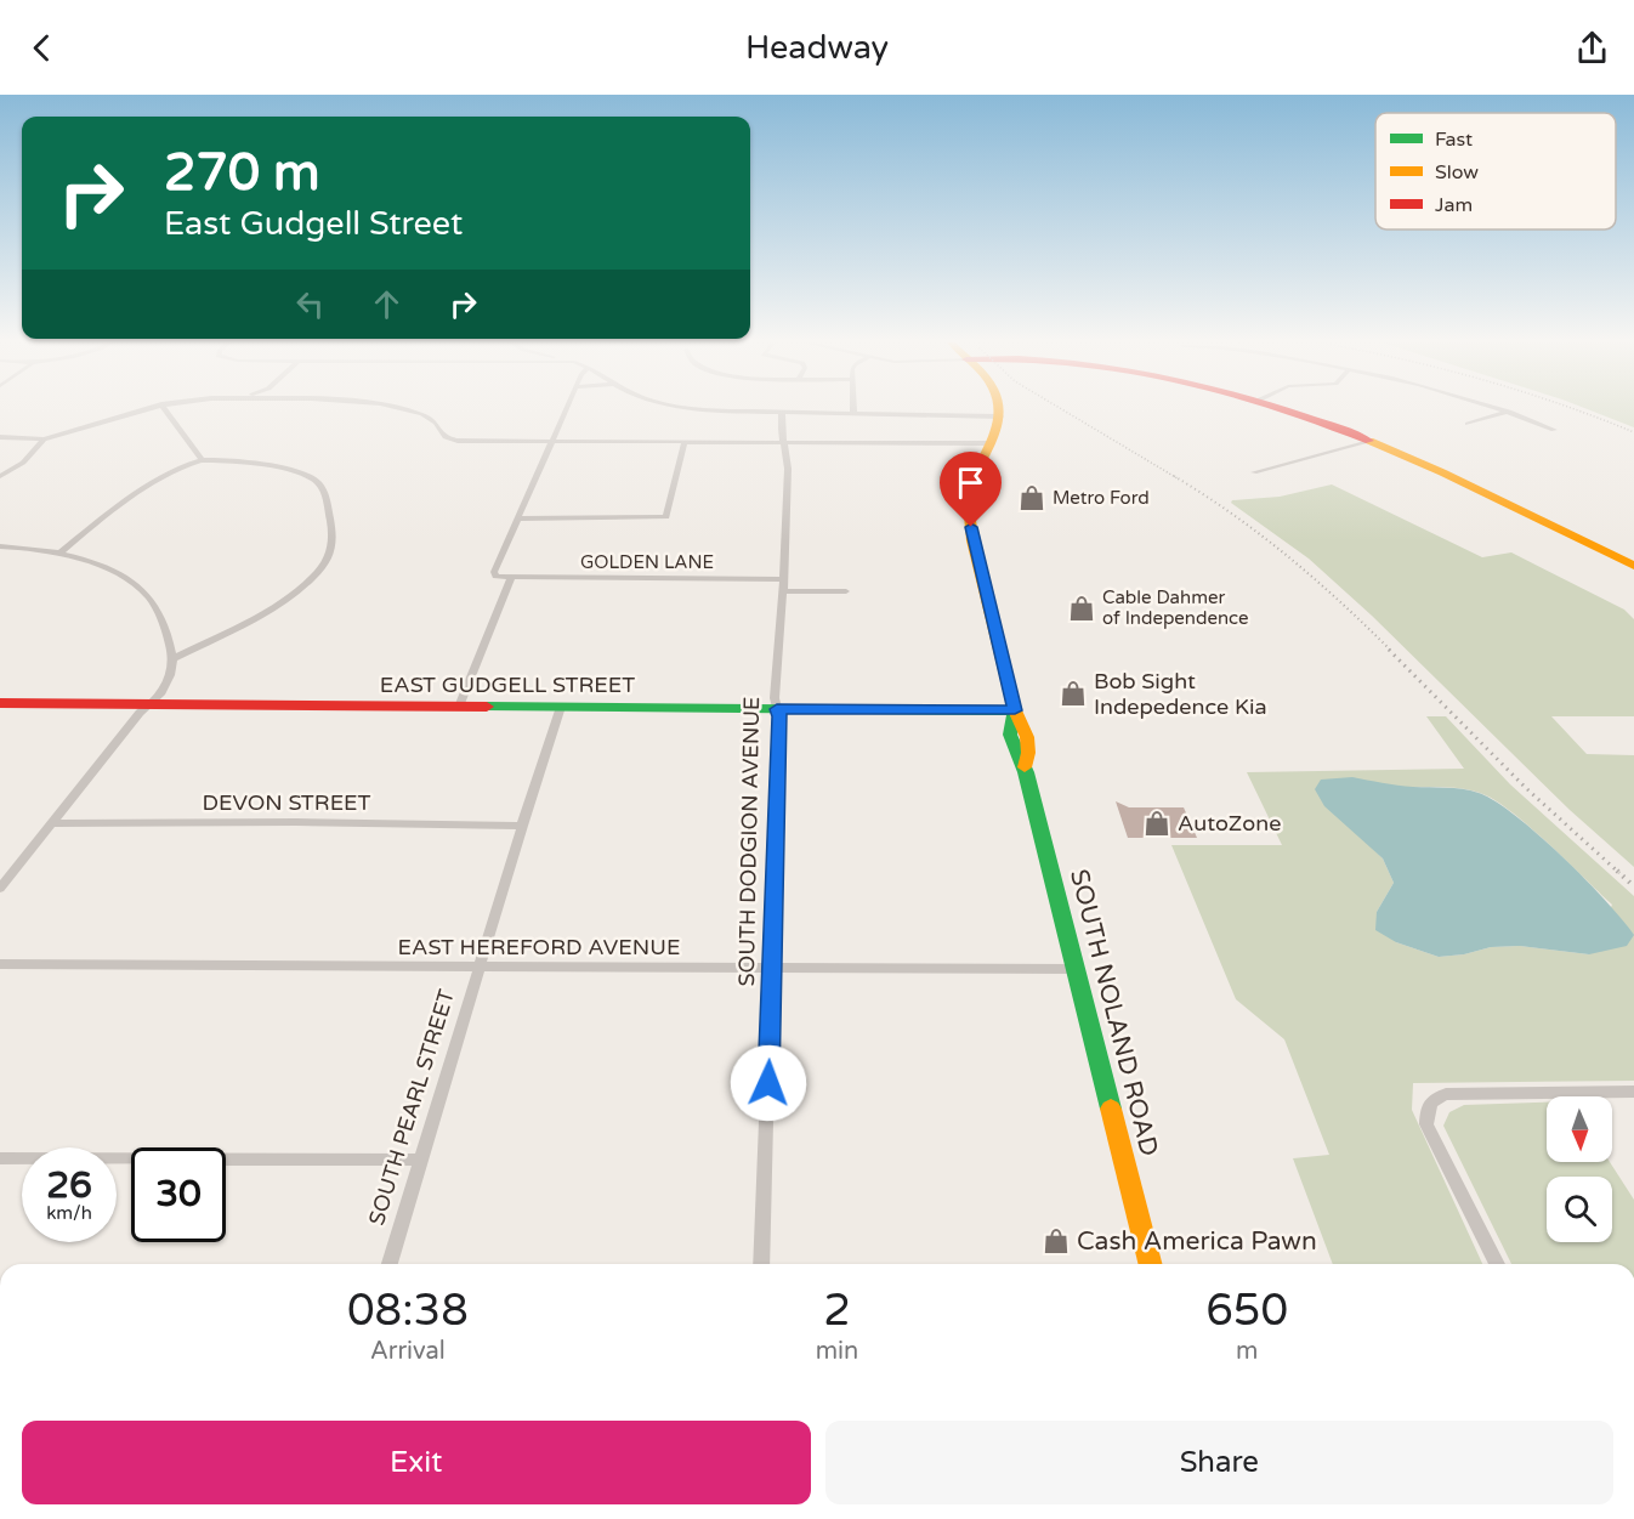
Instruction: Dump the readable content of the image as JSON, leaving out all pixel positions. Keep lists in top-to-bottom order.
{
  "streets": {
    "street": [
      "GOLDEN LANE",
      "EAST GUDGELL STREET",
      "DEVON STREET",
      "SOUTH DODGION AVENUE",
      "EAST HEREFORD AVENUE",
      "SOUTH NOLAND ROAD",
      "SOUTH PEARL STREET"
    ]
  },
  "crossings": [
    ["GOLDEN LANE", "SOUTH DODGION AVENUE"],
    ["EAST GUDGELL STREET", "SOUTH DODGION AVENUE"],
    ["EAST GUDGELL STREET", "SOUTH NOLAND ROAD"],
    ["EAST GUDGELL STREET", "SOUTH PEARL STREET"],
    ["DEVON STREET", "SOUTH PEARL STREET"],
    ["SOUTH DODGION AVENUE", "EAST HEREFORD AVENUE"],
    ["EAST HEREFORD AVENUE", "SOUTH NOLAND ROAD"],
    ["EAST HEREFORD AVENUE", "SOUTH PEARL STREET"]
  ],
  "places": {
    "shop": [
      "Metro Ford",
      "Cable Dahmer of Independence",
      "Bob Sight Indepedence Kia",
      "AutoZone",
      "Cash America Pawn"
    ]
  },
  "legend": ["Fast", "Slow", "Jam"],
  "north": "bottom",
  "page": {
    "header": "Headway",
    "turn": ["270 m", "East Gudgell Street"],
    "speed": "26 km/h",
    "limit": "30",
    "eta": [
      "08:38",
      "Arrival",
      "2",
      "min",
      "650",
      "m"
    ],
    "buttons": ["Exit", "Share"]
  }
}
